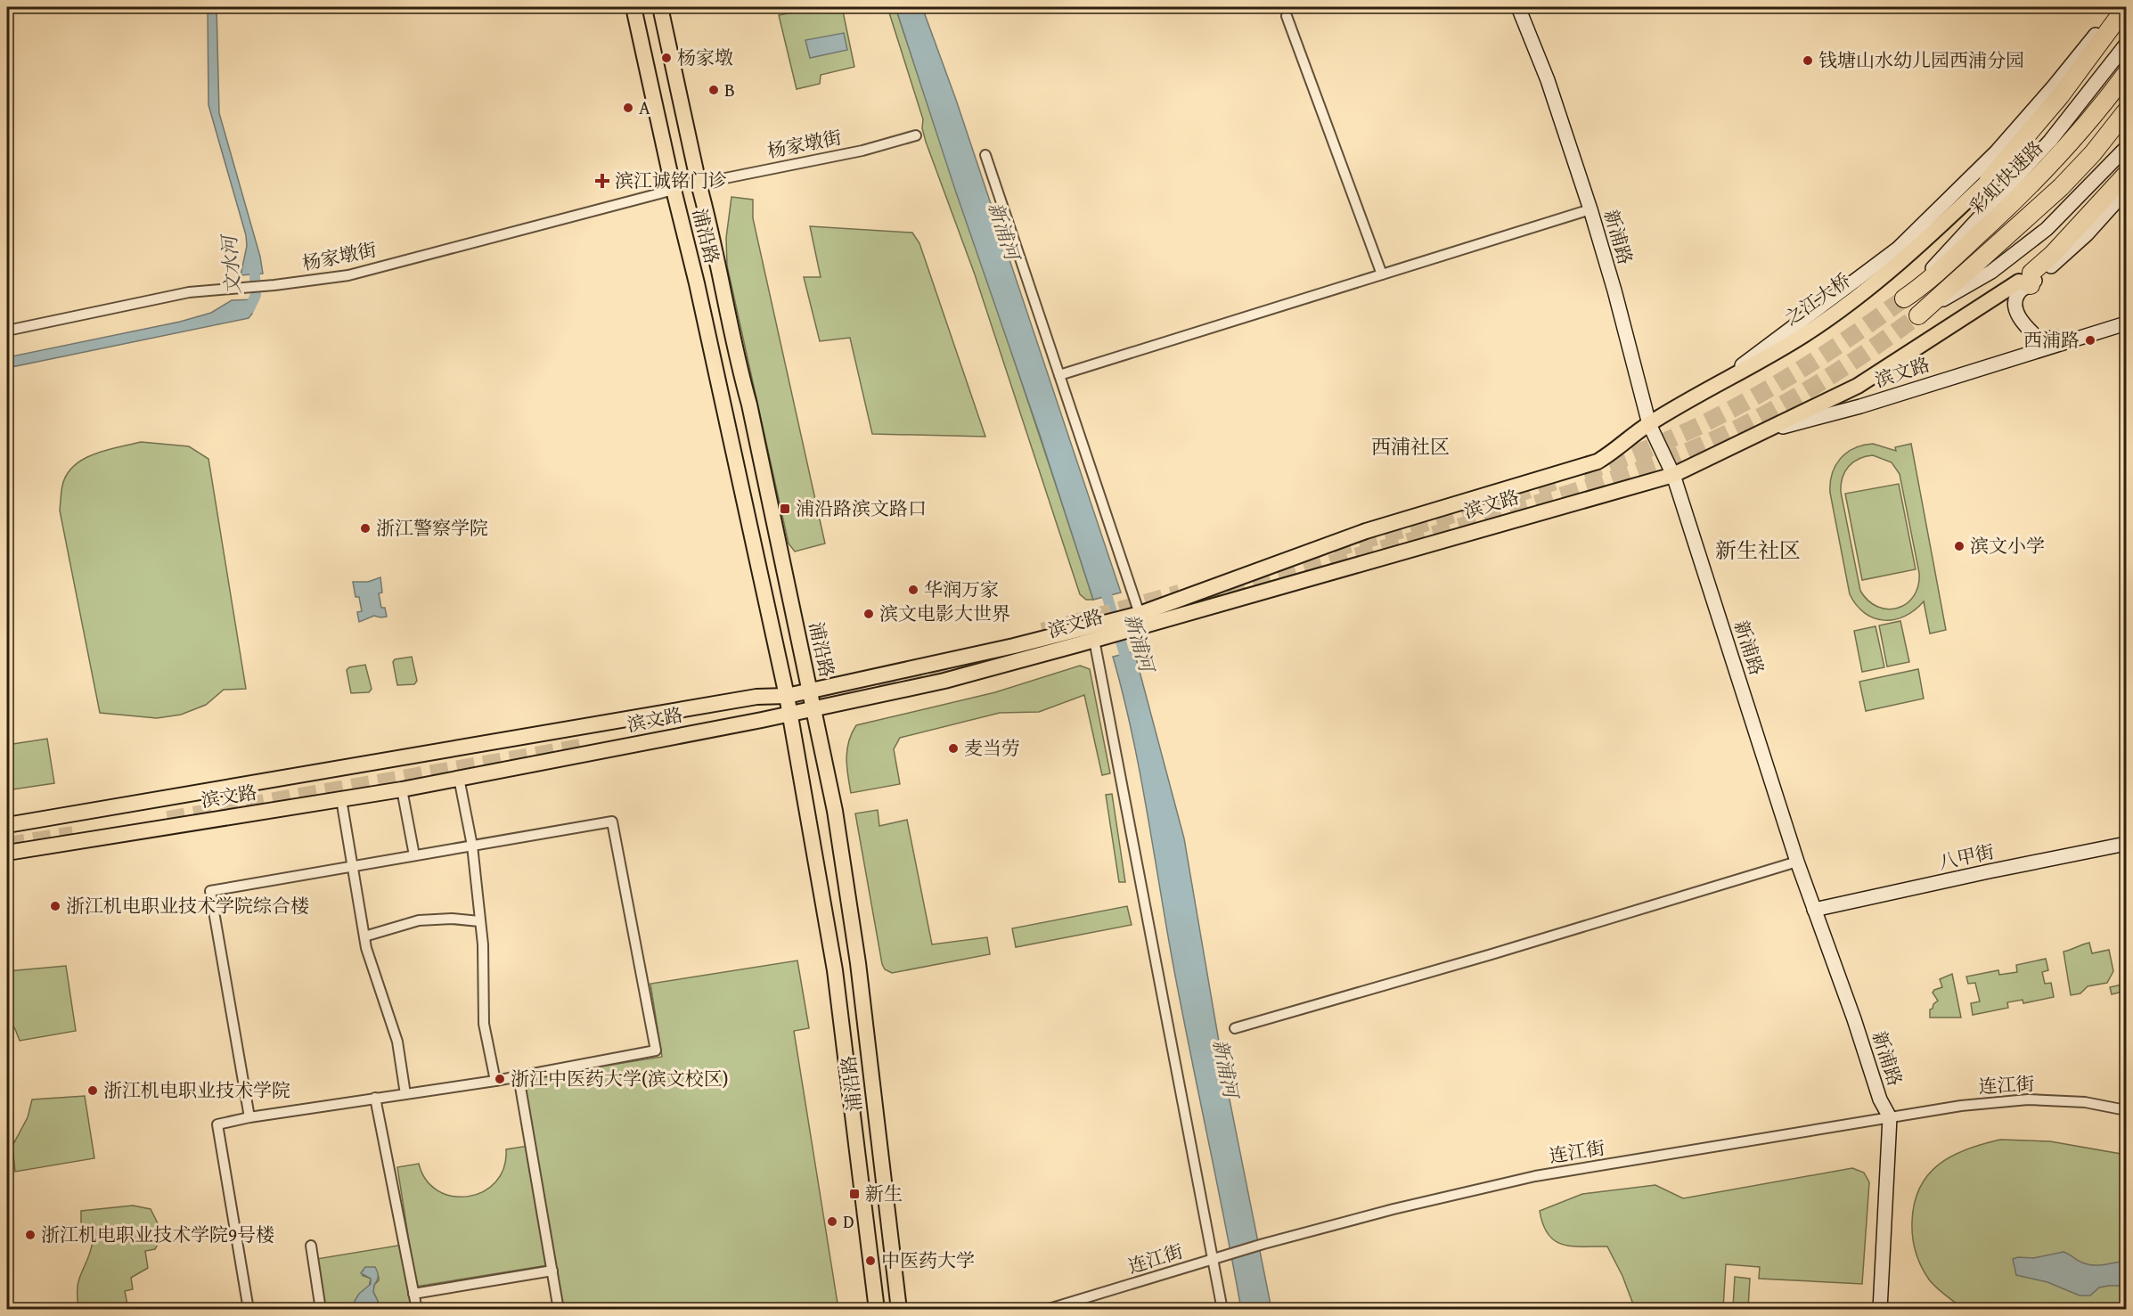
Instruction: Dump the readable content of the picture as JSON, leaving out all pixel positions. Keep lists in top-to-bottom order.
{
  "streets": {
    "highway": ["彩虹快速路"],
    "main road": [
      "浦沿路",
      "新浦路",
      "之江大桥",
      "滨文路",
      "八甲街"
    ],
    "street": ["杨家墩街", "连江街"]
  },
  "crossings": [
    ["杨家墩街", "浦沿路"],
    ["浦沿路", "滨文路"],
    ["新浦路", "之江大桥"],
    ["新浦路", "滨文路"],
    ["新浦路", "八甲街"],
    ["新浦路", "连江街"],
    ["之江大桥", "滨文路"]
  ],
  "districts": ["西浦社区", "新生社区"],
  "water": ["新浦河", "文水河"],
  "places": {
    "other": [
      "杨家墩",
      "钱塘山水幼儿园西浦分园",
      "B",
      "A",
      "西浦路",
      "浙江警察学院",
      "滨文小学",
      "华润万家",
      "滨文电影大世界",
      "麦当劳",
      "浙江机电职业技术学院综合楼",
      "浙江中医药大学(滨文校区)",
      "浙江机电职业技术学院",
      "D",
      "浙江机电职业技术学院9号楼",
      "中医药大学"
    ],
    "health": ["滨江诚铭门诊"],
    "transit": ["浦沿路滨文路口", "新生"]
  }
}
